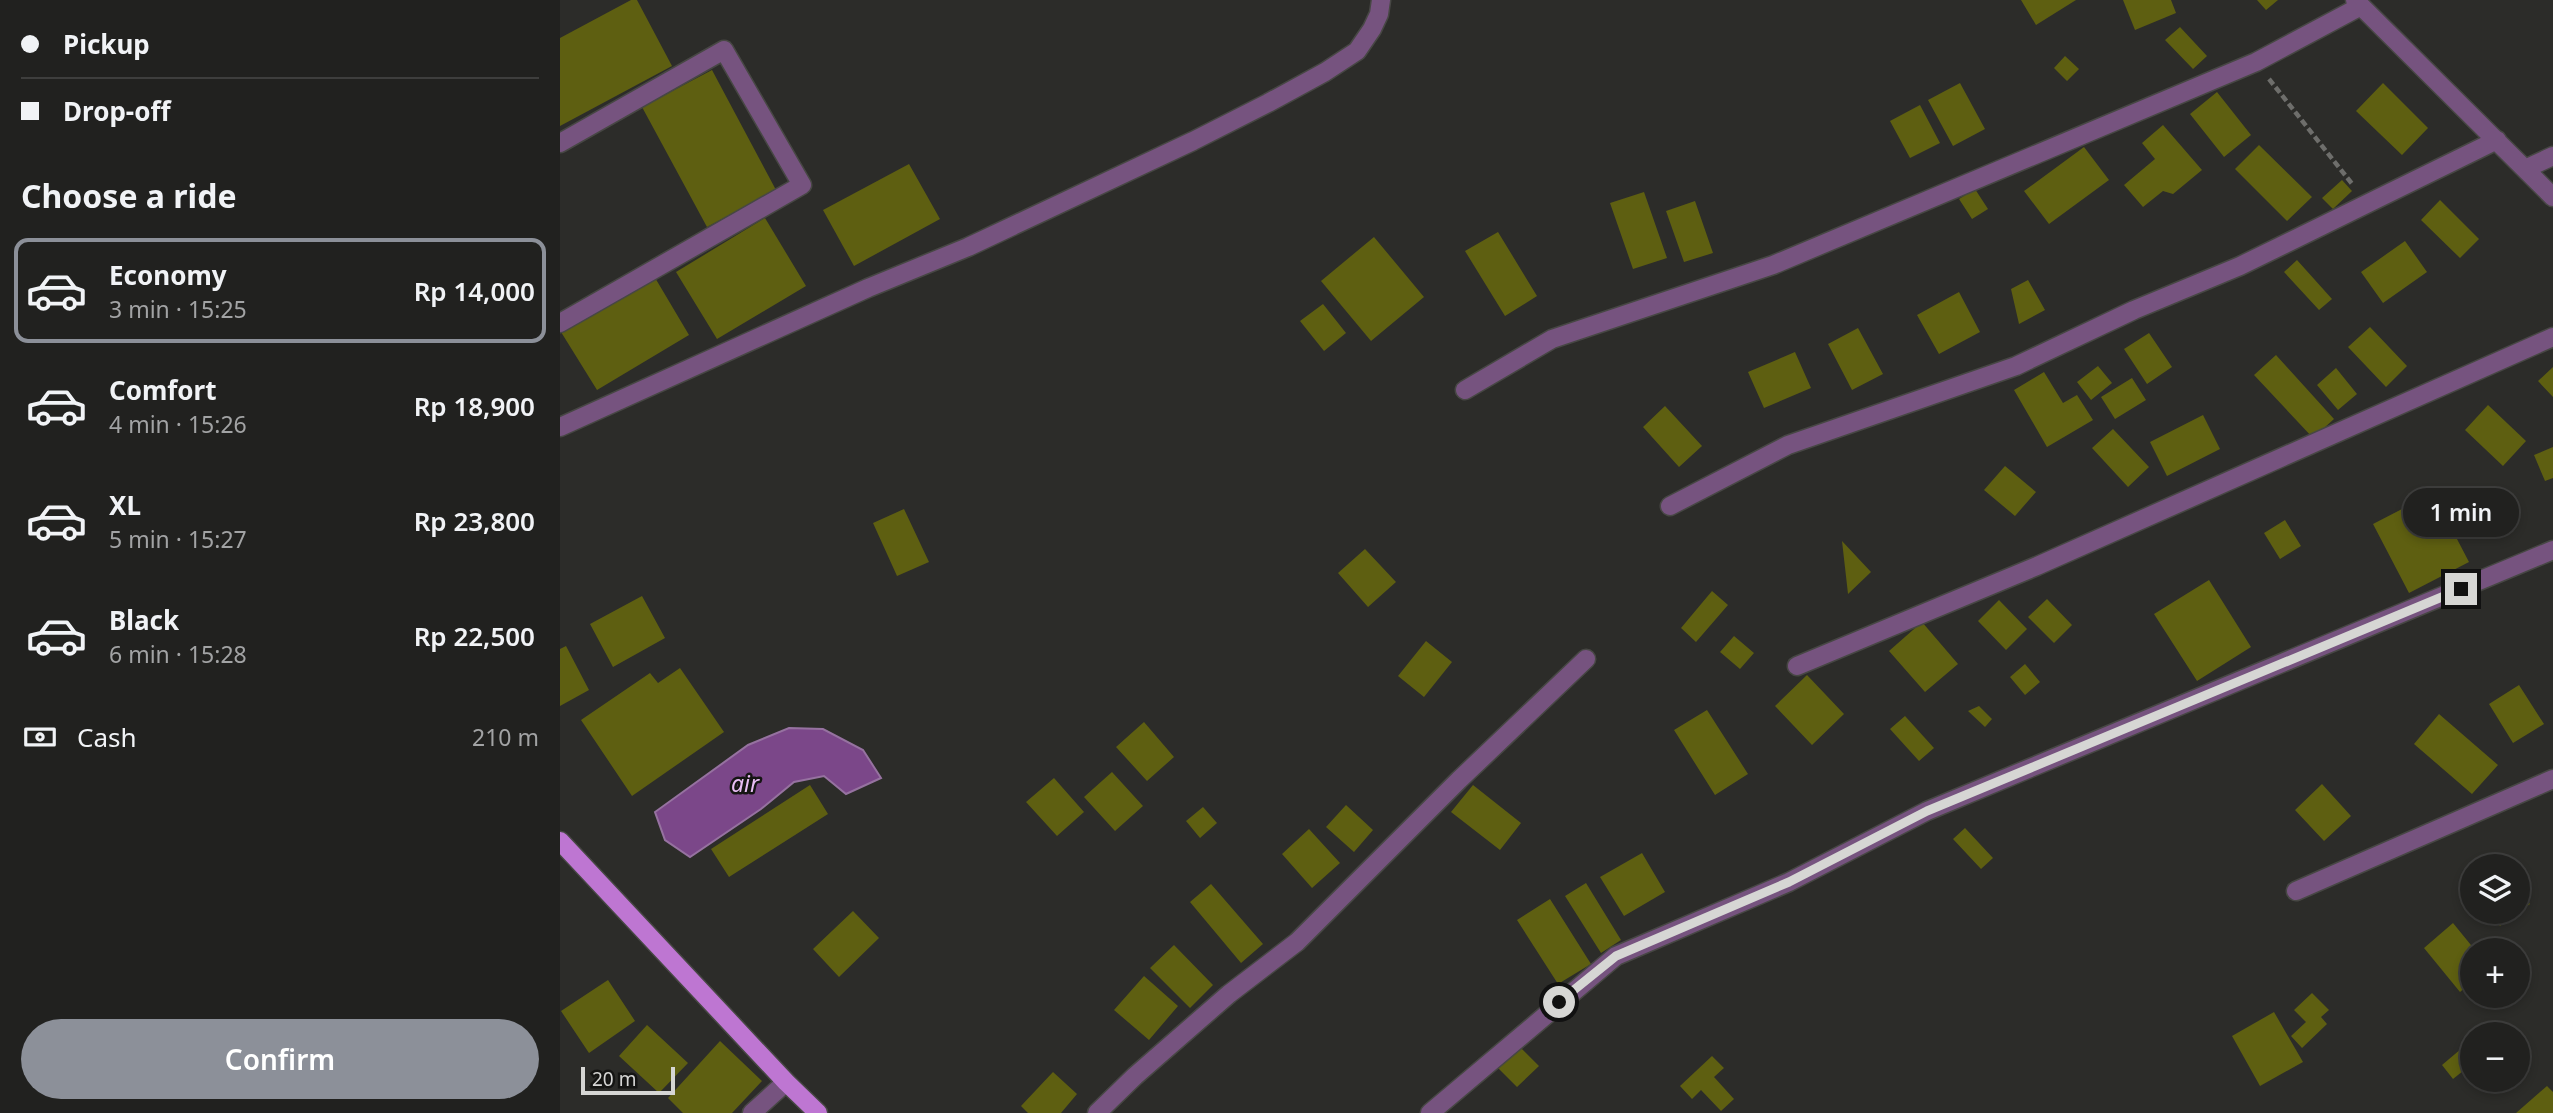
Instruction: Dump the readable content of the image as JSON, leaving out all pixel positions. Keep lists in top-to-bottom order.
{
  "water": ["air"],
  "scale_bar": "20 m",
  "page": {
    "banner": ["Pickup", "Drop-off"],
    "heading": "Choose a ride",
    "list": [
      {
        "name": "Economy",
        "note": "3 min · 15:25",
        "value": "Rp 14,000"
      },
      {
        "name": "Comfort",
        "note": "4 min · 15:26",
        "value": "Rp 18,900"
      },
      {
        "name": "XL",
        "note": "5 min · 15:27",
        "value": "Rp 23,800"
      },
      {
        "name": "Black",
        "note": "6 min · 15:28",
        "value": "Rp 22,500"
      }
    ],
    "bubble": "1 min",
    "pay": ["Cash", "210 m"],
    "map_buttons": ["+", "−"],
    "buttons": "Confirm",
    "scale": "20 m"
  }
}
